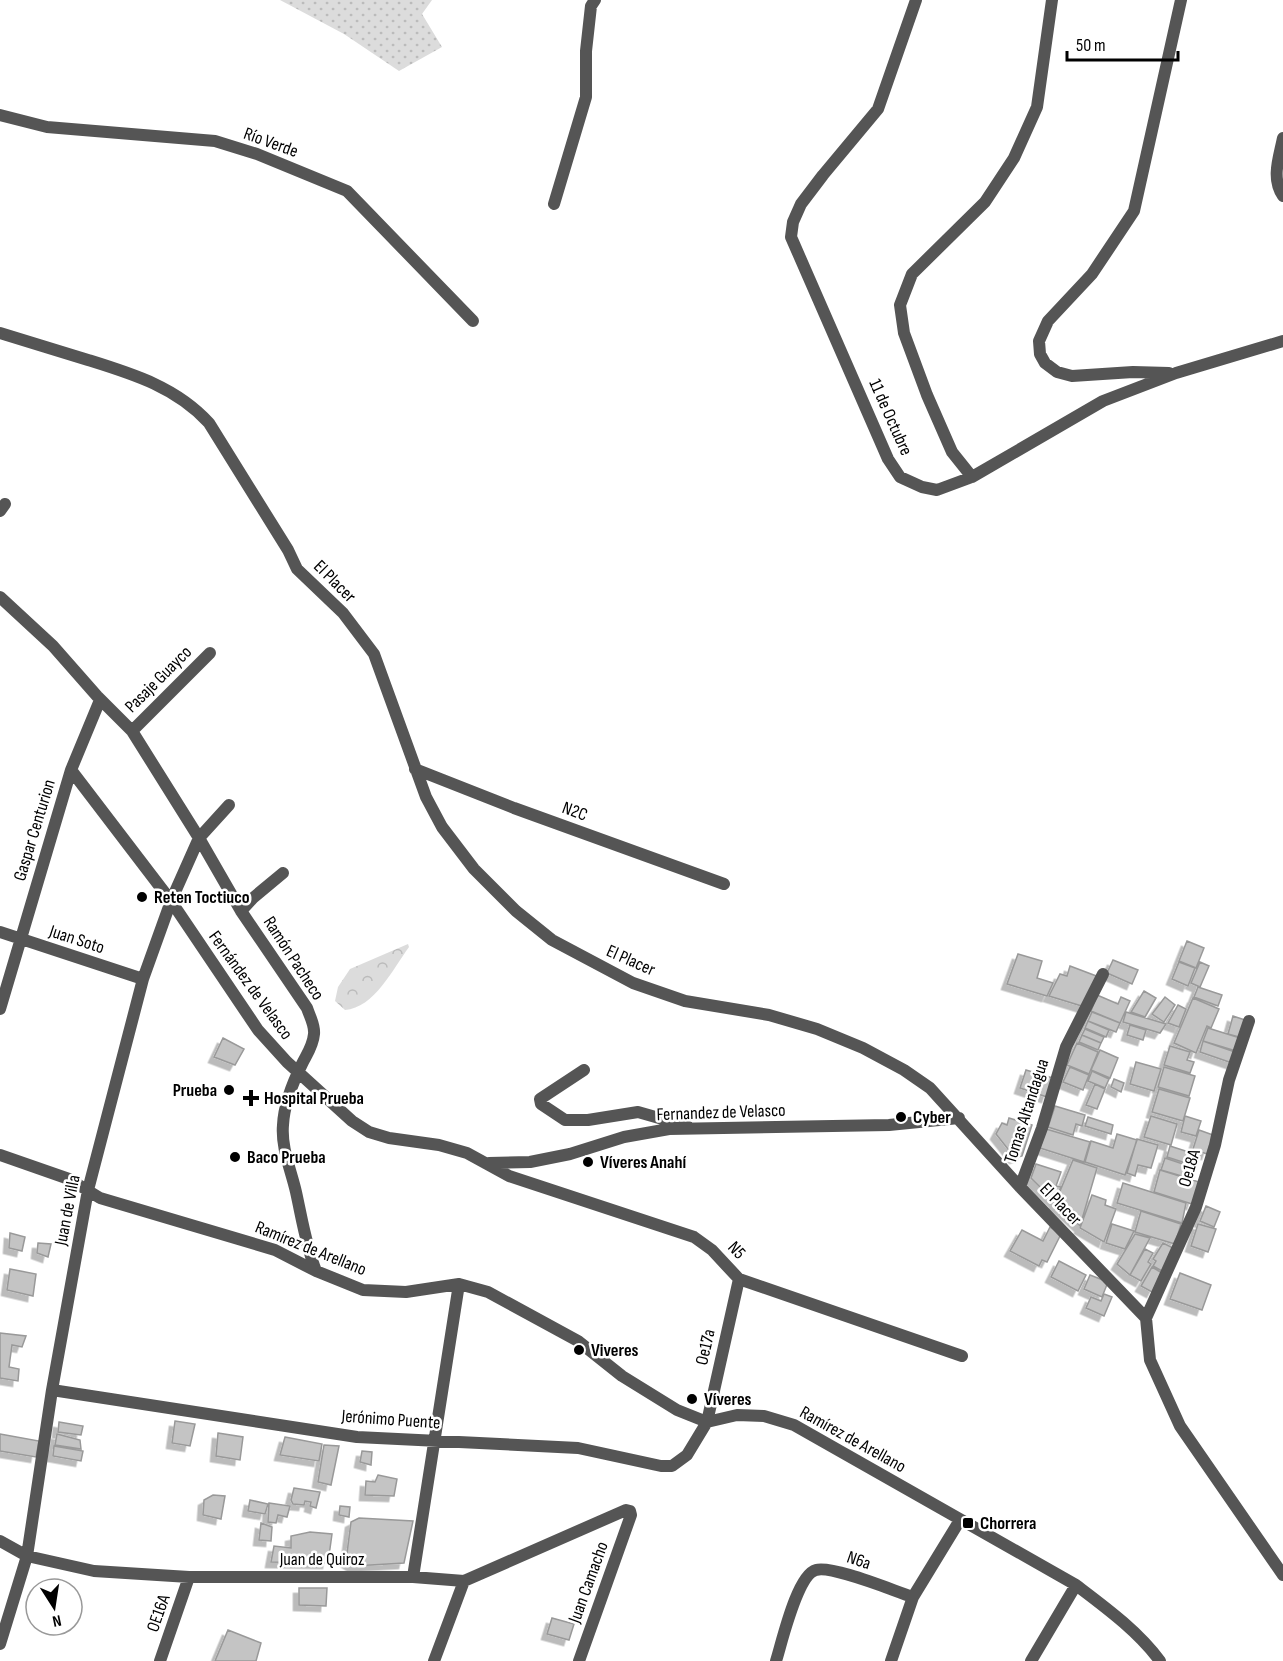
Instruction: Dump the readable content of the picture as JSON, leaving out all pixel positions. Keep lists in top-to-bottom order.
{
  "streets": {
    "street": [
      "Río Verde",
      "11 de Octubre",
      "El Placer",
      "Pasaje Guayco",
      "N2C",
      "Gaspar Centurion",
      "Juan Soto",
      "Ramón Pacheco",
      "Fernández de Velasco",
      "Tomas Altandagua",
      "Fernandez de Velasco",
      "Oe18A",
      "Juan de Villa",
      "Ramírez de Arellano",
      "N5",
      "Oe17a",
      "Jerónimo Puente",
      "Juan de Quiroz",
      "N6a",
      "Juan Camacho",
      "OE16A"
    ]
  },
  "crossings": [
    ["El Placer", "N2C"],
    ["El Placer", "Tomas Altandagua"],
    ["El Placer", "Fernandez de Velasco"],
    ["El Placer", "Oe18A"],
    ["Pasaje Guayco", "Ramón Pacheco"],
    ["Gaspar Centurion", "Juan Soto"],
    ["Gaspar Centurion", "Ramón Pacheco"],
    ["Gaspar Centurion", "Fernández de Velasco"],
    ["Juan Soto", "Juan de Villa"],
    ["Ramón Pacheco", "Fernández de Velasco"],
    ["Ramón Pacheco", "Juan de Villa"],
    ["Ramón Pacheco", "Ramírez de Arellano"],
    ["Fernández de Velasco", "Fernandez de Velasco"],
    ["Fernández de Velasco", "Juan de Villa"],
    ["Fernández de Velasco", "N5"],
    ["Fernandez de Velasco", "N5"],
    ["Juan de Villa", "Ramírez de Arellano"],
    ["Juan de Villa", "Jerónimo Puente"],
    ["Juan de Villa", "Juan de Quiroz"],
    ["Ramírez de Arellano", "Oe17a"],
    ["Ramírez de Arellano", "Jerónimo Puente"],
    ["N5", "Oe17a"],
    ["Oe17a", "Jerónimo Puente"],
    ["Juan de Quiroz", "Juan Camacho"],
    ["Juan de Quiroz", "OE16A"]
  ],
  "places": {
    "other": [
      "Reten Toctiuco",
      "Prueba",
      "Cyber",
      "Baco Prueba",
      "Víveres Anahí",
      "Viveres",
      "Víveres"
    ],
    "health": ["Hospital Prueba"],
    "transit": ["Chorrera"]
  },
  "scale_bar": "50 m",
  "north": "bottom"
}
